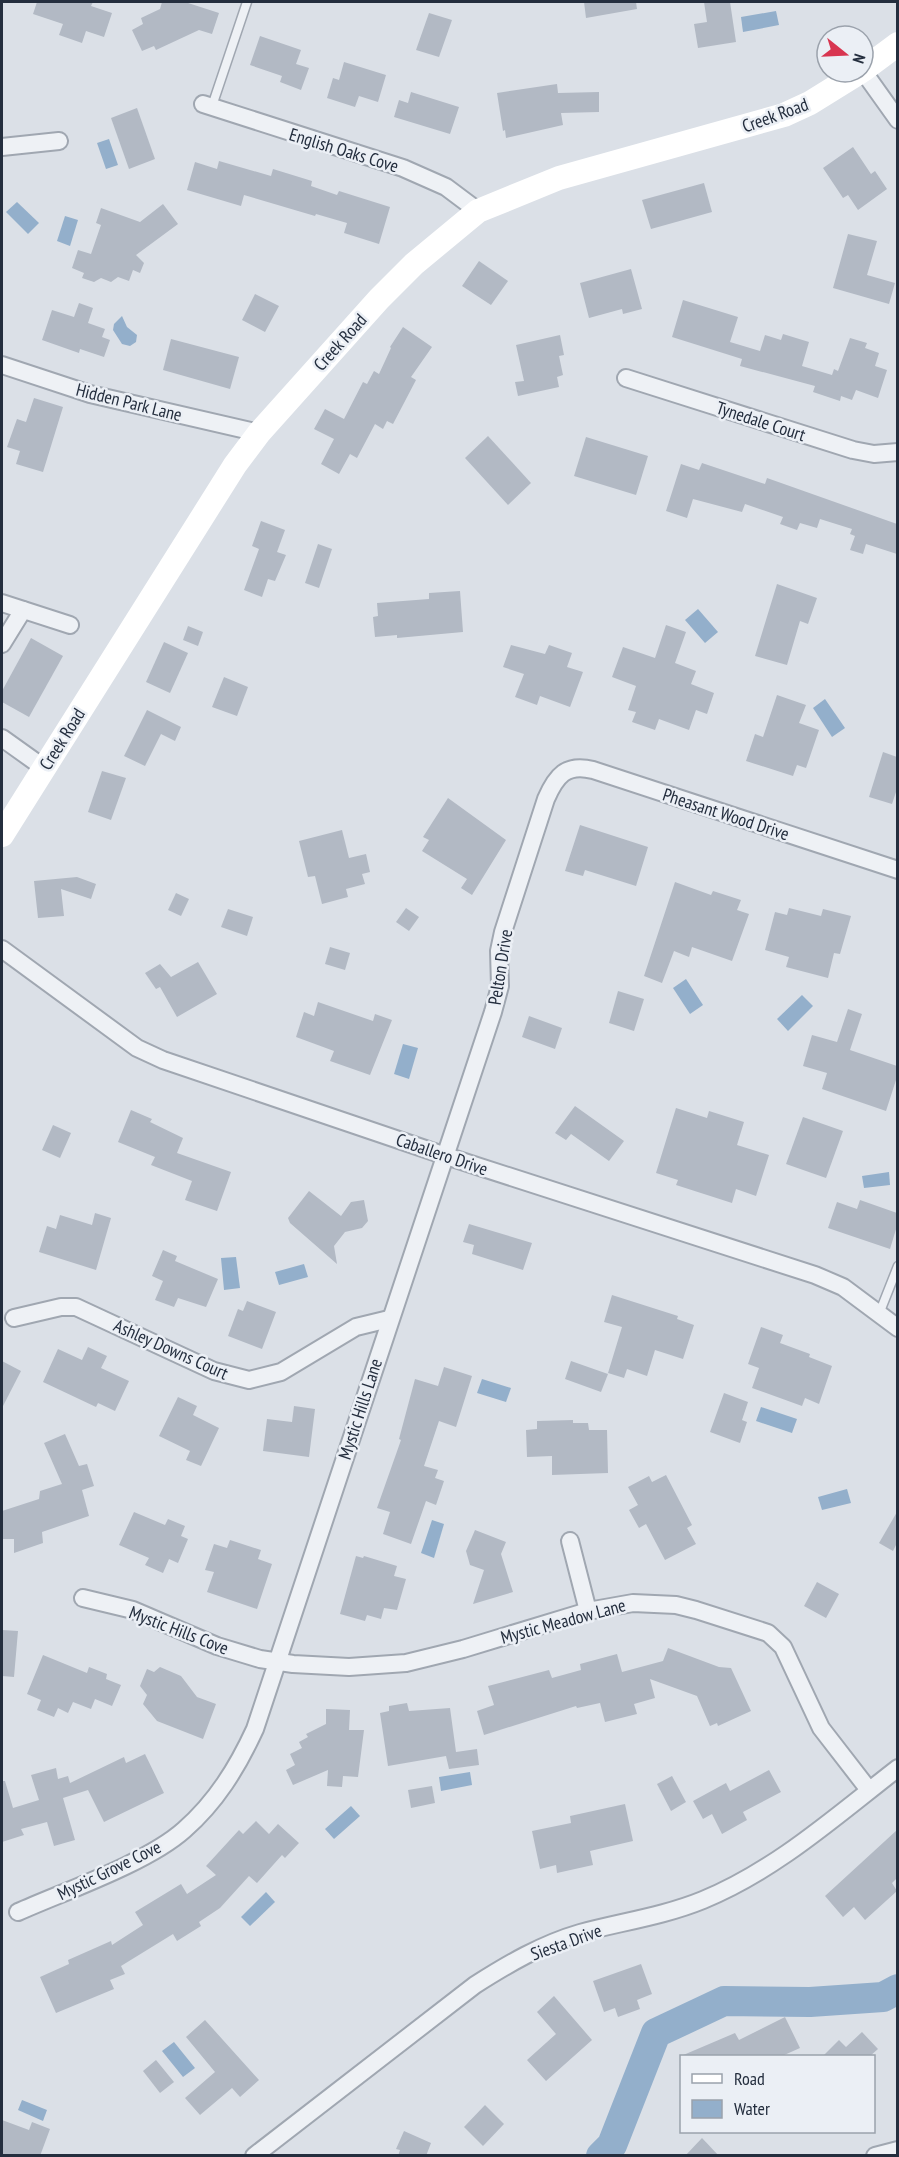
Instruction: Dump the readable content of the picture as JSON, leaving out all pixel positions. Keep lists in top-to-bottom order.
{
  "streets": {
    "street": [
      "Creek Road",
      "English Oaks Cove",
      "Hidden Park Lane",
      "Tynedale Court",
      "Pheasant Wood Drive",
      "Pelton Drive",
      "Caballero Drive",
      "Ashley Downs Court",
      "Mystic Hills Lane",
      "Mystic Meadow Lane",
      "Mystic Hills Cove",
      "Mystic Grove Cove",
      "Siesta Drive"
    ]
  },
  "crossings": [
    ["Creek Road", "English Oaks Cove"],
    ["Creek Road", "Hidden Park Lane"],
    ["Pheasant Wood Drive", "Pelton Drive"],
    ["Pelton Drive", "Caballero Drive"],
    ["Pelton Drive", "Mystic Hills Lane"],
    ["Caballero Drive", "Mystic Hills Lane"],
    ["Ashley Downs Court", "Mystic Hills Lane"],
    ["Mystic Hills Lane", "Mystic Meadow Lane"],
    ["Mystic Hills Lane", "Mystic Hills Cove"],
    ["Mystic Hills Lane", "Mystic Grove Cove"],
    ["Mystic Meadow Lane", "Mystic Hills Cove"],
    ["Mystic Meadow Lane", "Mystic Grove Cove"],
    ["Mystic Meadow Lane", "Siesta Drive"],
    ["Mystic Hills Cove", "Mystic Grove Cove"]
  ],
  "legend": ["Road", "Water"],
  "north": "right"
}
